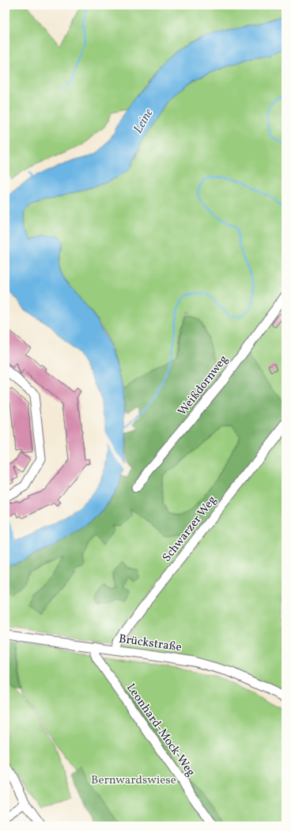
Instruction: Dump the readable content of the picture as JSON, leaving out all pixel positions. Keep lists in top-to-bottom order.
{
  "streets": {
    "street": [
      "Weißdornweg",
      "Schwarzer Weg",
      "Brückstraße",
      "Leonhard-Mock-Weg"
    ]
  },
  "crossings": [
    ["Schwarzer Weg", "Brückstraße"],
    ["Brückstraße", "Leonhard-Mock-Weg"]
  ],
  "water": ["Leine"],
  "parks": ["Bernwardswiese"]
}
